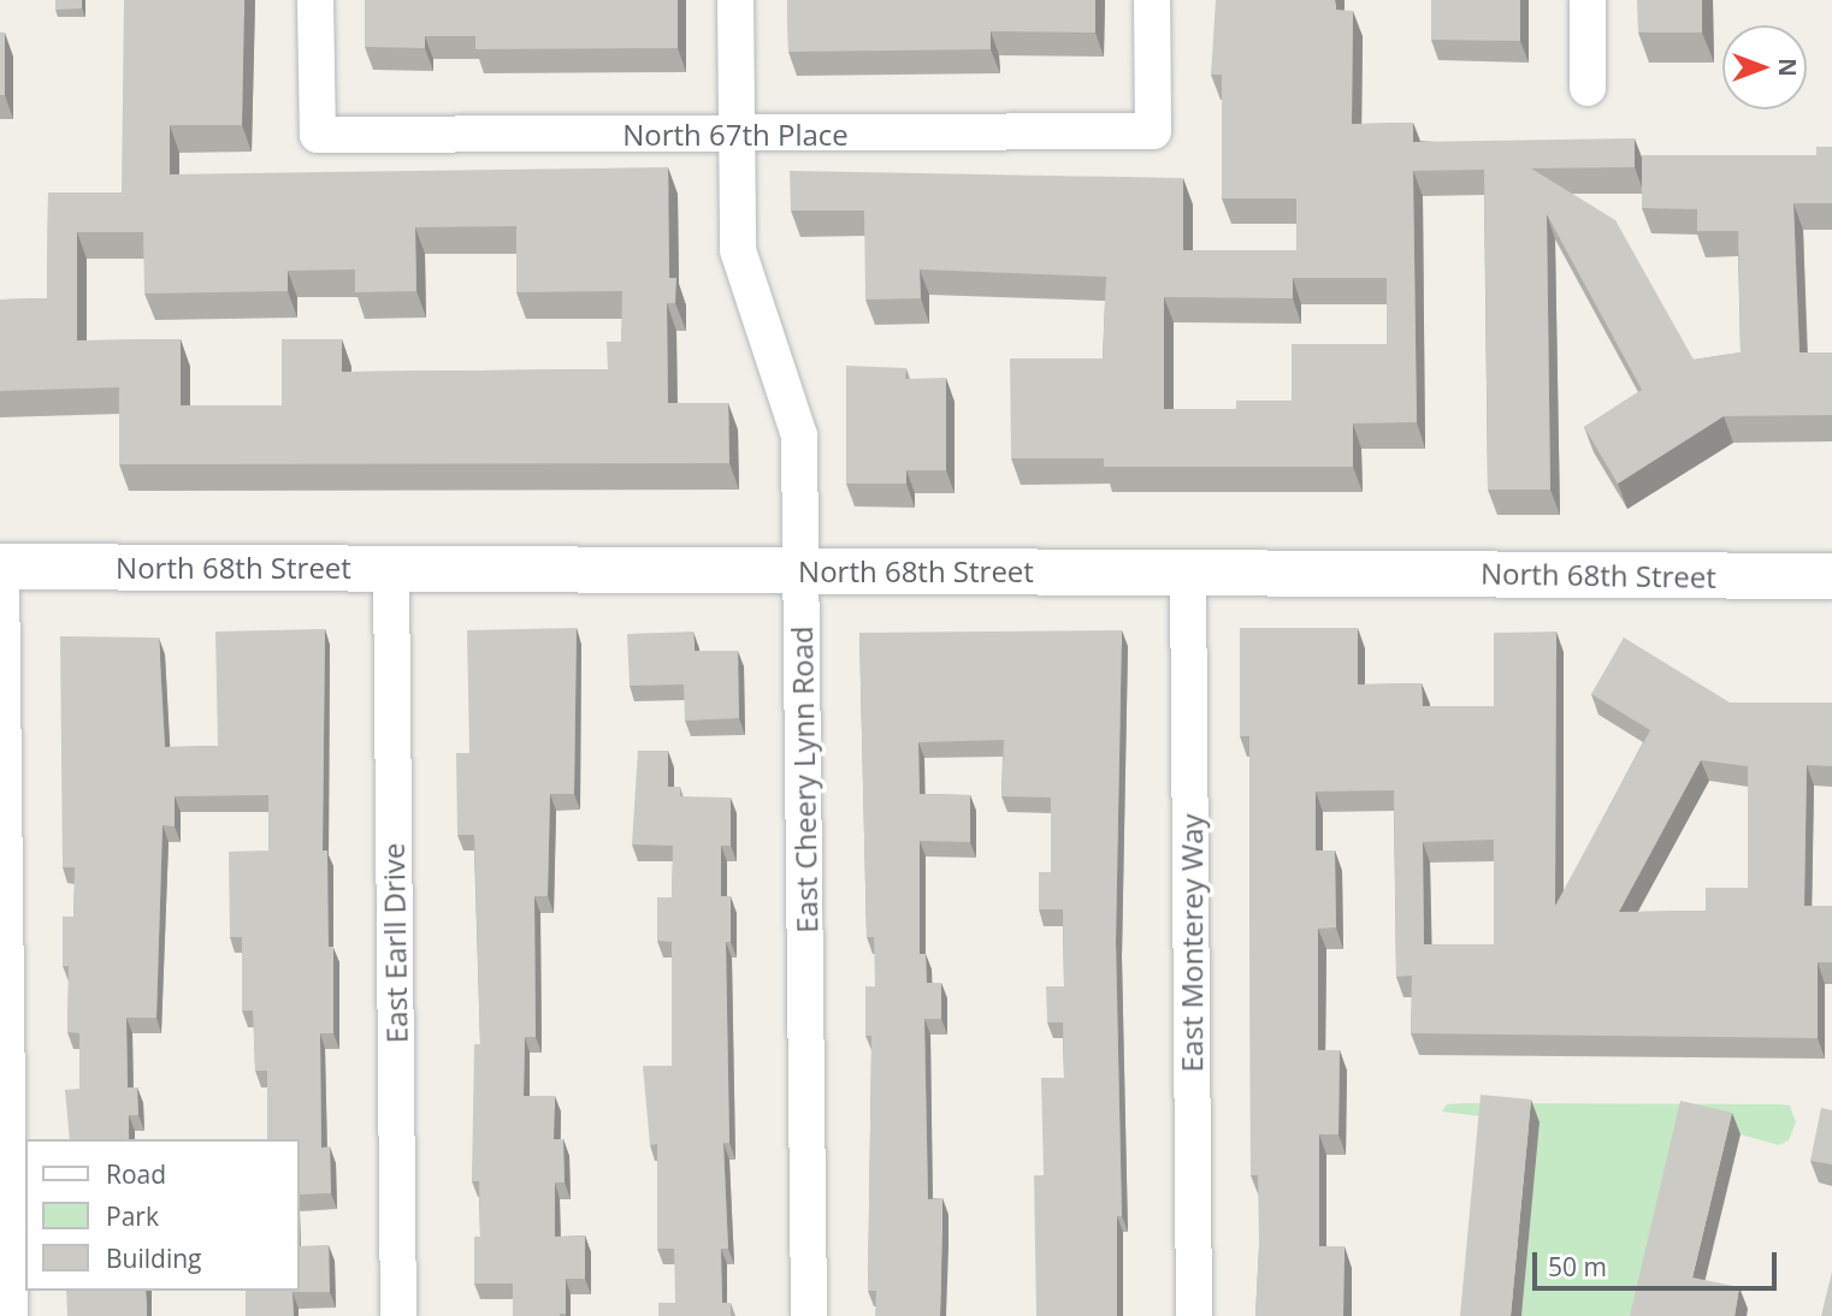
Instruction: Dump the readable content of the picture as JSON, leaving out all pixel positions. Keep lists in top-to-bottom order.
{
  "streets": {
    "main road": ["North 68th Street"],
    "street": [
      "North 67th Place",
      "East Cheery Lynn Road",
      "East Earll Drive",
      "East Monterey Way"
    ]
  },
  "crossings": [
    ["North 67th Place", "East Cheery Lynn Road"],
    ["North 68th Street", "East Cheery Lynn Road"],
    ["North 68th Street", "East Earll Drive"],
    ["North 68th Street", "East Monterey Way"]
  ],
  "legend": ["Road", "Park", "Building"],
  "scale_bar": "50 m",
  "north": "right"
}
